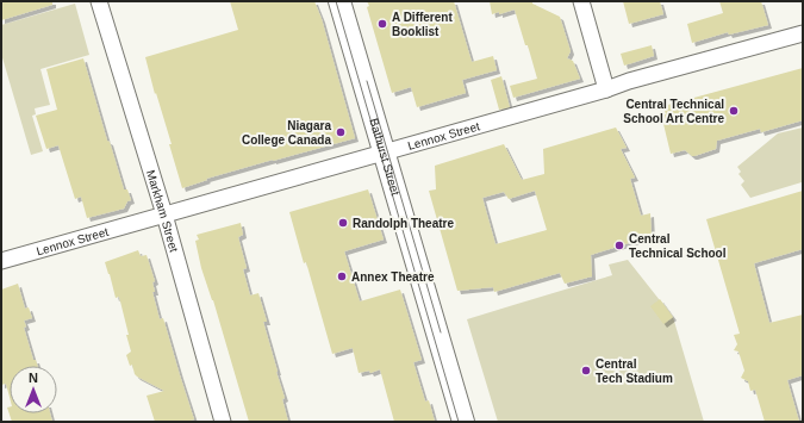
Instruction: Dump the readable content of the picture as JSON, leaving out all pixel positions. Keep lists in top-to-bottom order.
{
  "streets": {
    "main road": ["Bathurst Street"],
    "street": ["Lennox Street", "Markham Street"]
  },
  "crossings": [
    ["Lennox Street", "Bathurst Street"],
    ["Lennox Street", "Markham Street"]
  ],
  "places": [
    "A Different Booklist",
    "Central Technical School Art Centre",
    "Niagara College Canada",
    "Randolph Theatre",
    "Central Technical School",
    "Annex Theatre",
    "Central Tech Stadium"
  ],
  "north": "top"
}
